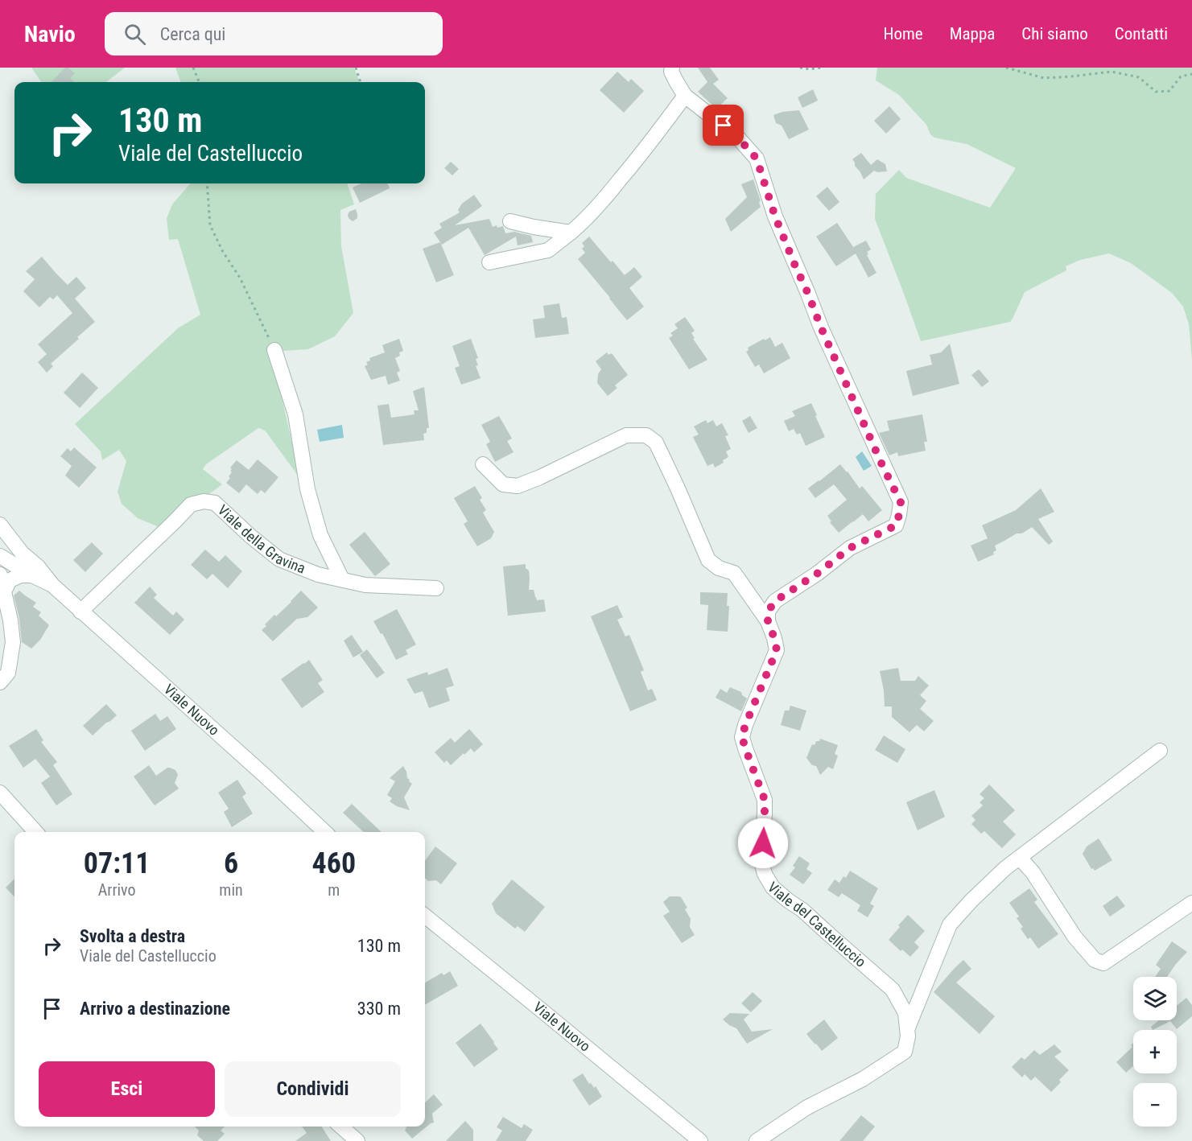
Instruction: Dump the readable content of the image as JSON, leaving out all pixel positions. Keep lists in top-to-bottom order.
{
  "streets": {
    "street": ["Viale della Gravina", "Viale Nuovo", "Viale del Castelluccio"]
  },
  "crossings": [
    ["Viale della Gravina", "Viale Nuovo"]
  ],
  "page": {
    "header": "Navio",
    "search": "Cerca qui",
    "nav": [
      "Home",
      "Mappa",
      "Chi siamo",
      "Contatti"
    ],
    "turn": ["130 m", "Viale del Castelluccio"],
    "eta": [
      "07:11",
      "Arrivo",
      "6",
      "min",
      "460",
      "m"
    ],
    "list": [
      {
        "name": "Svolta a destra",
        "note": "Viale del Castelluccio",
        "value": "130 m"
      },
      {
        "name": "Arrivo a destinazione",
        "value": "330 m"
      }
    ],
    "map_buttons": ["+", "−"],
    "buttons": ["Esci", "Condividi"]
  }
}
